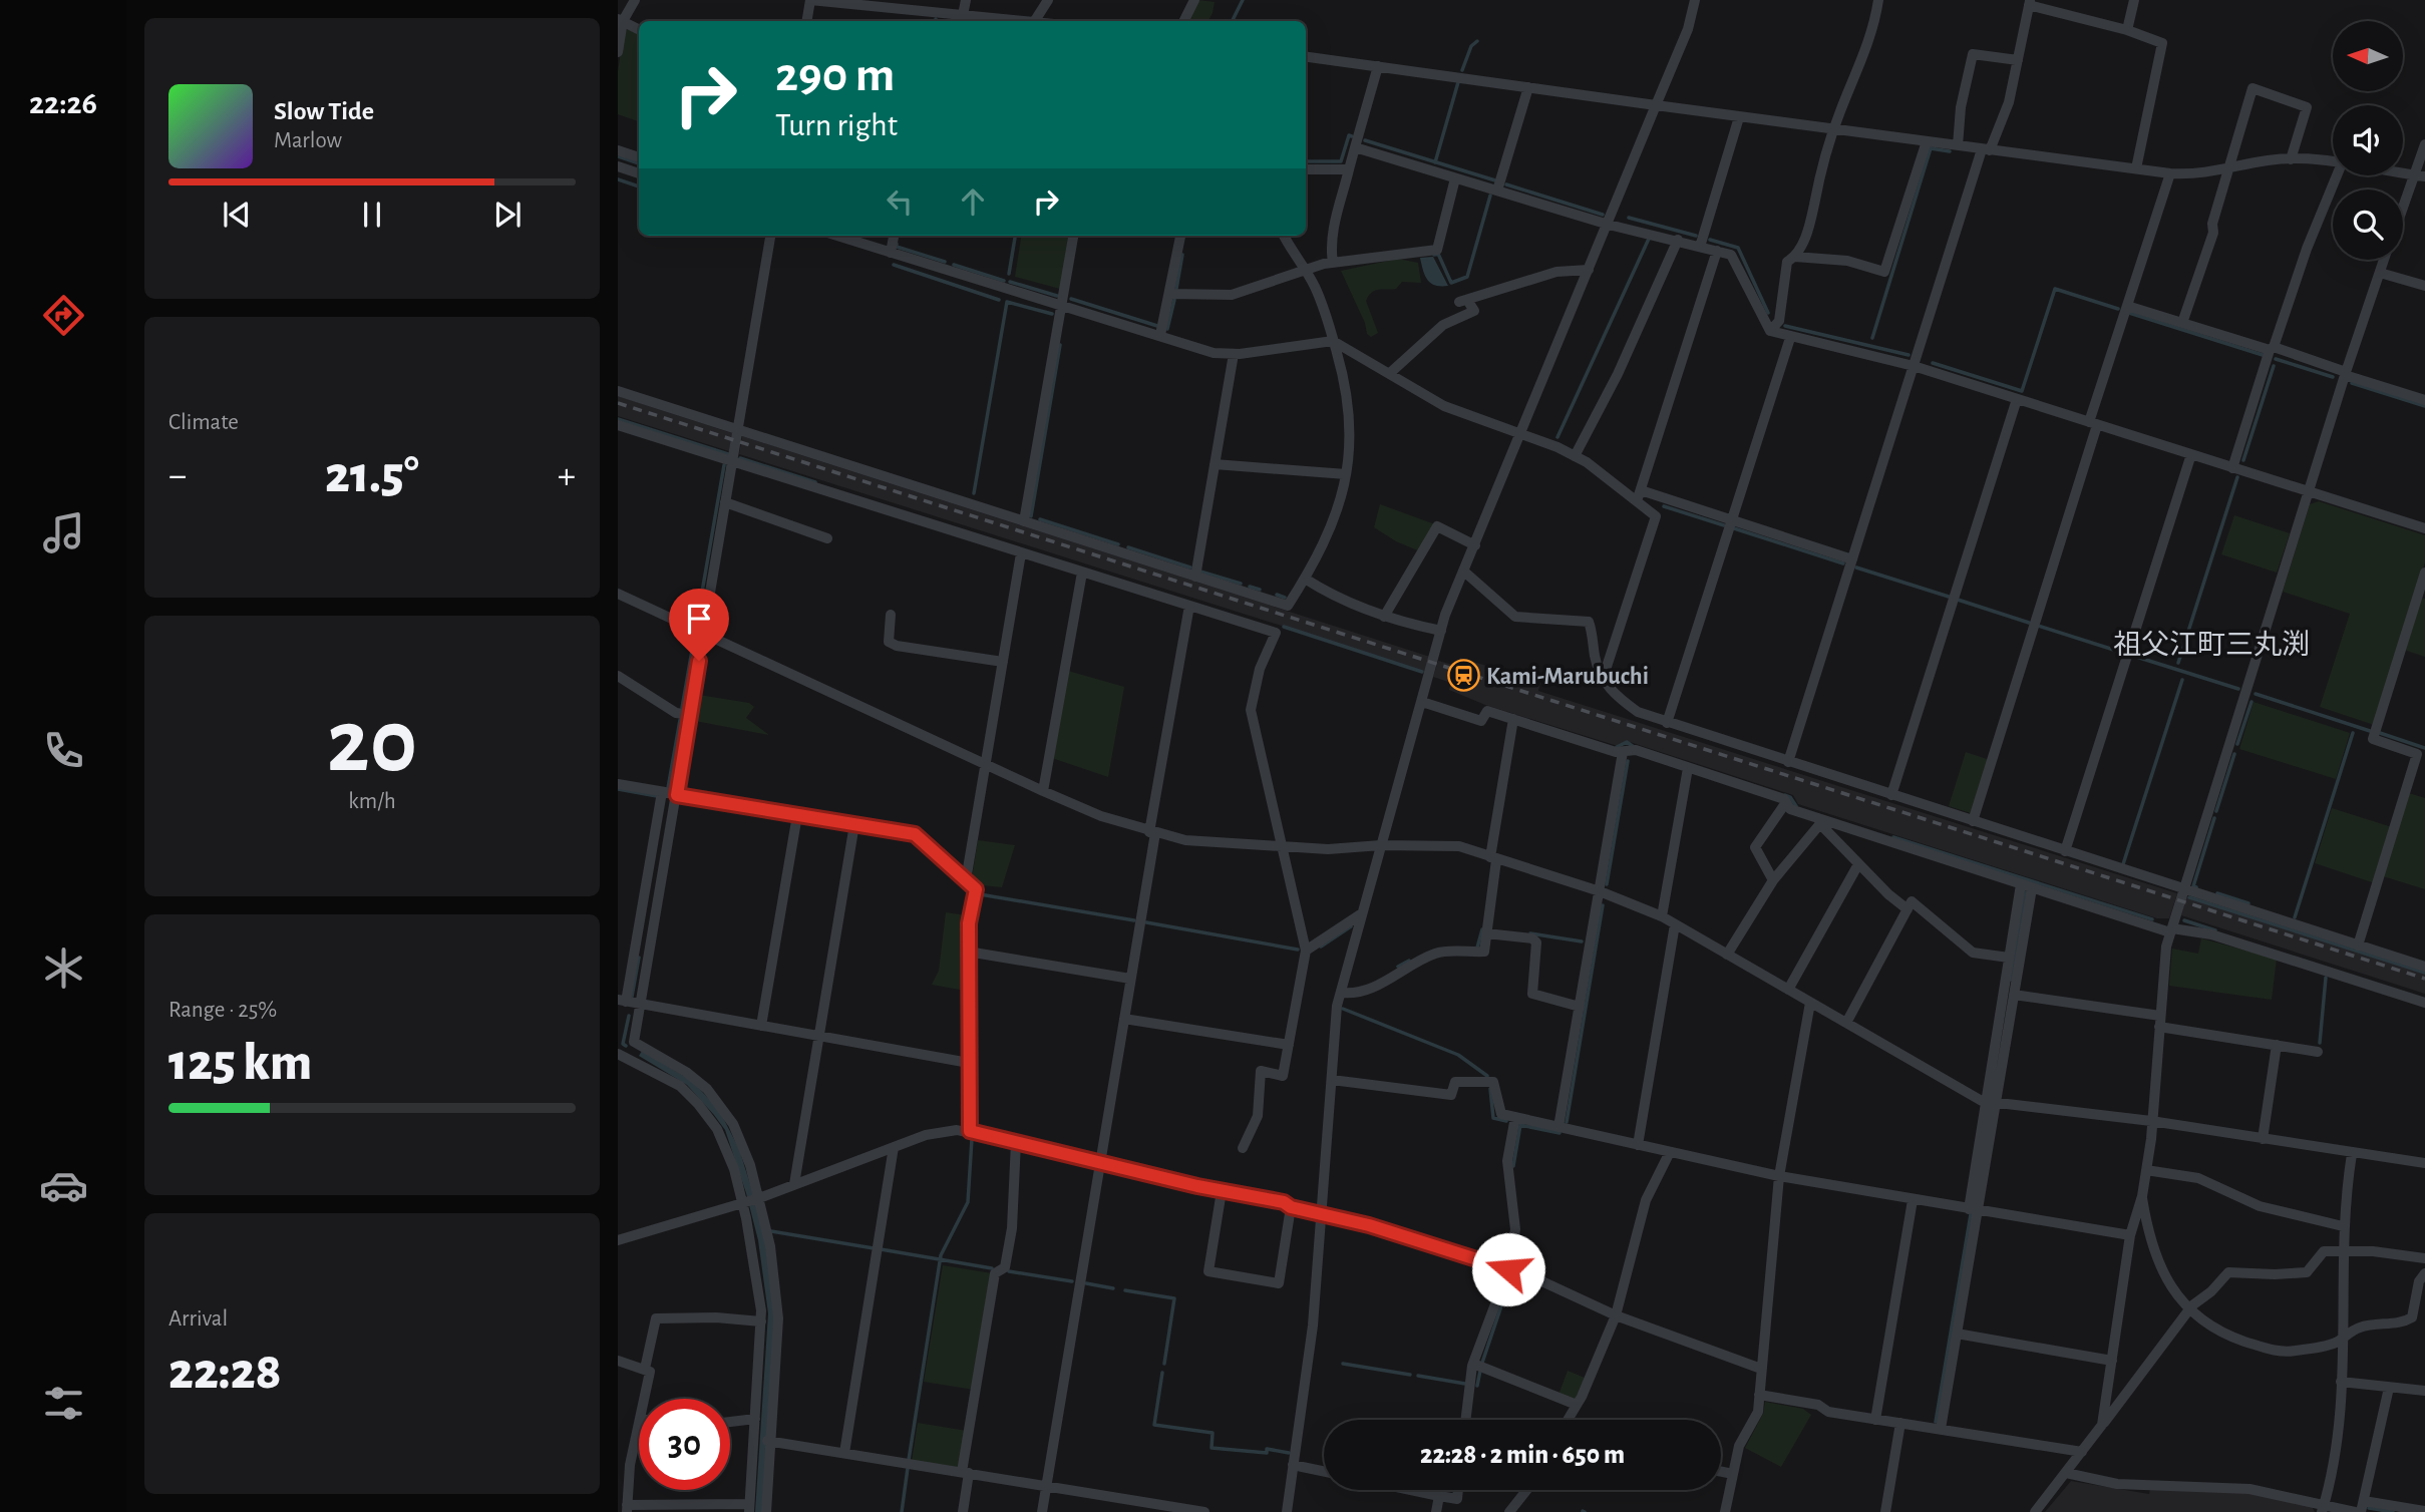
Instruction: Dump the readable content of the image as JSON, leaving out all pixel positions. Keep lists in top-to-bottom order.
{
  "districts": ["祖父江町三丸渕"],
  "places": {
    "station": ["Kami-Marubuchi"]
  },
  "north": "left",
  "page": {
    "tabs": "22:26",
    "turn": ["290 m", "Turn right"],
    "song": ["Slow Tide", "Marlow"],
    "tile": [
      "Climate",
      ["20", "km/h"],
      ["Range · 25%", "125 km"],
      ["Arrival", "22:28"]
    ],
    "heat": ["−", "21.5°", "+"],
    "limit": "30",
    "trip": "22:28 · 2 min · 650 m"
  }
}
